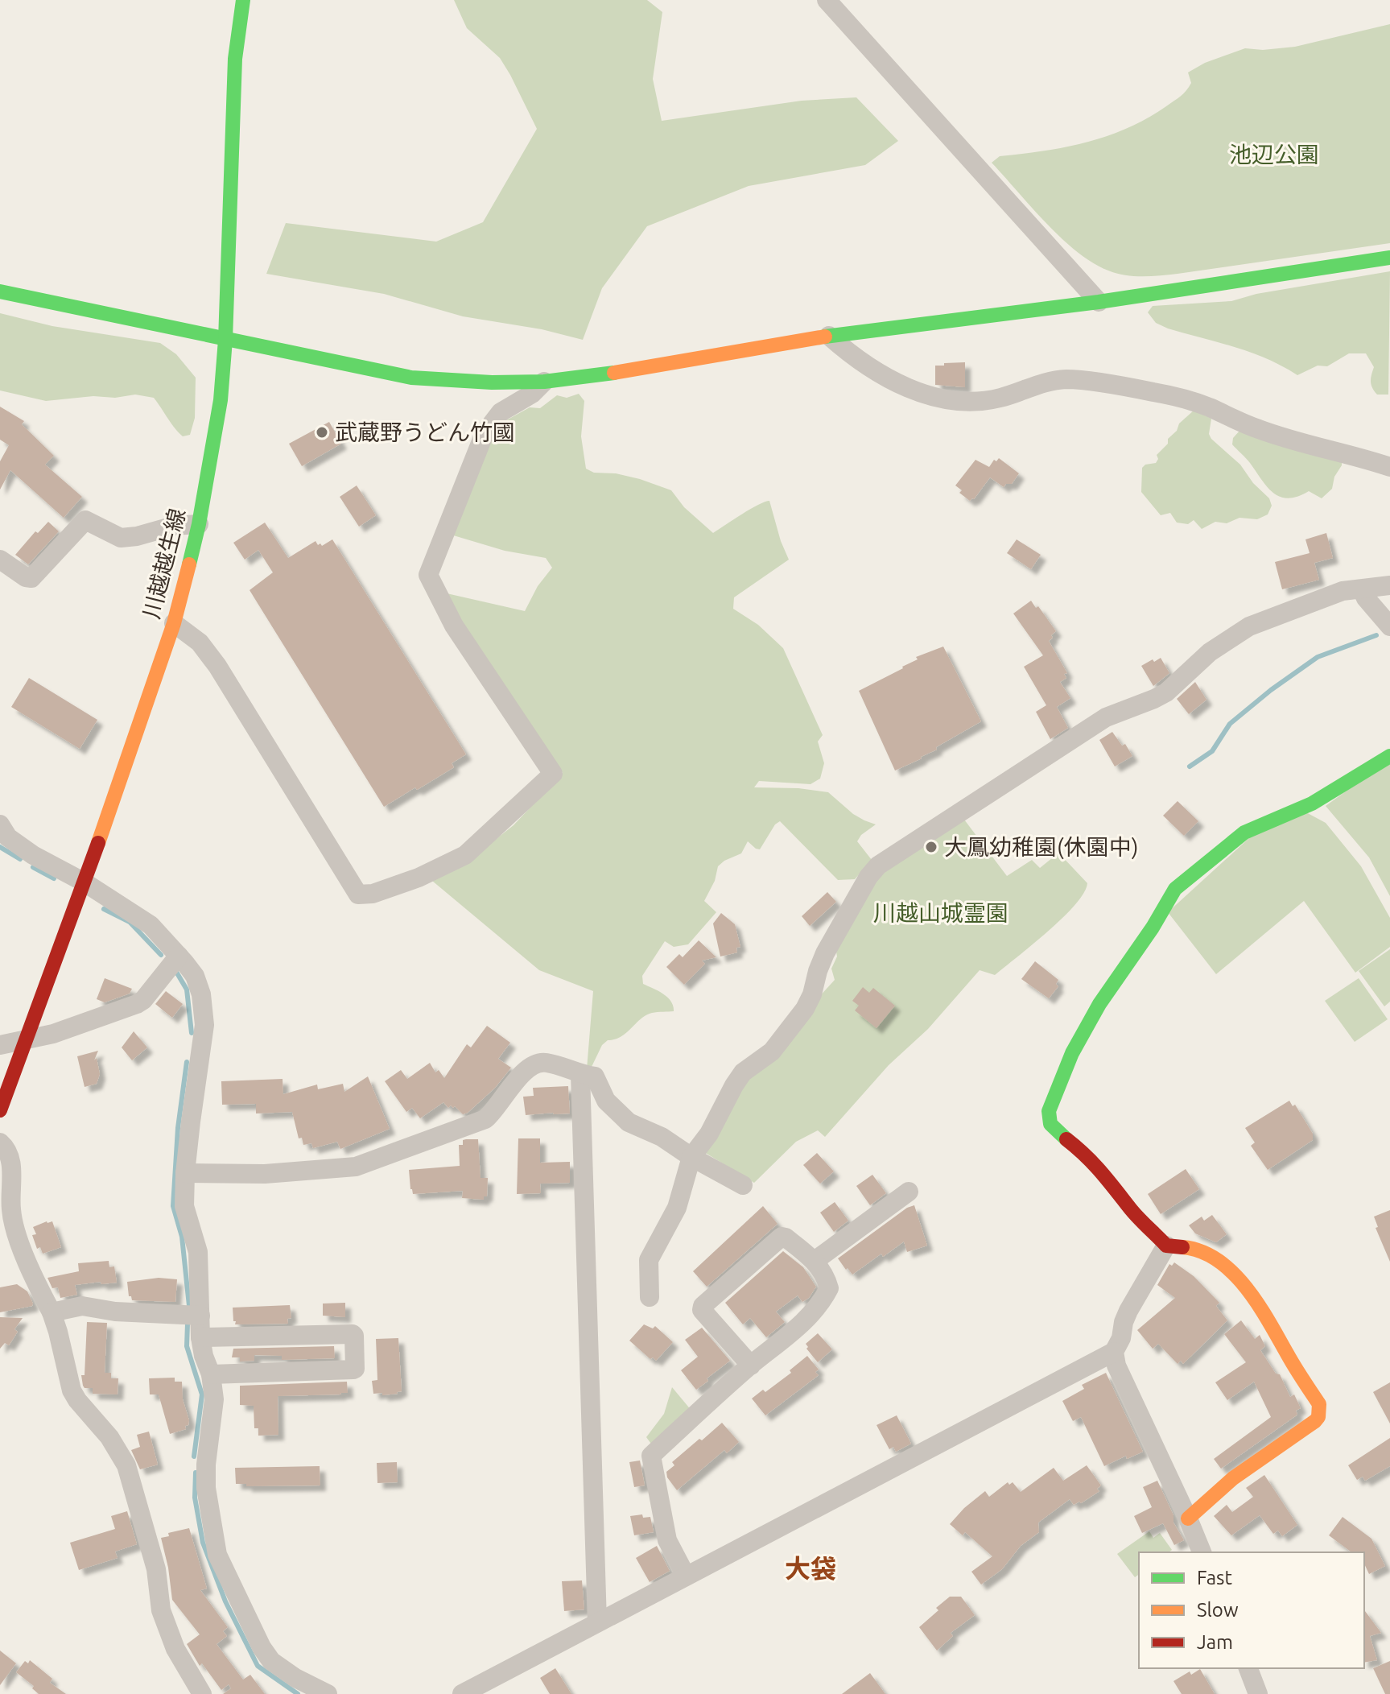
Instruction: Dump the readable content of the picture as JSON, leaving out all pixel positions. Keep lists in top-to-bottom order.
{
  "streets": {
    "street": ["川越越生線"]
  },
  "districts": ["大袋"],
  "parks": ["池辺公園", "川越山城霊園"],
  "places": ["武蔵野うどん竹國", "大鳳幼稚園(休園中)"],
  "legend": ["Fast", "Slow", "Jam"]
}
